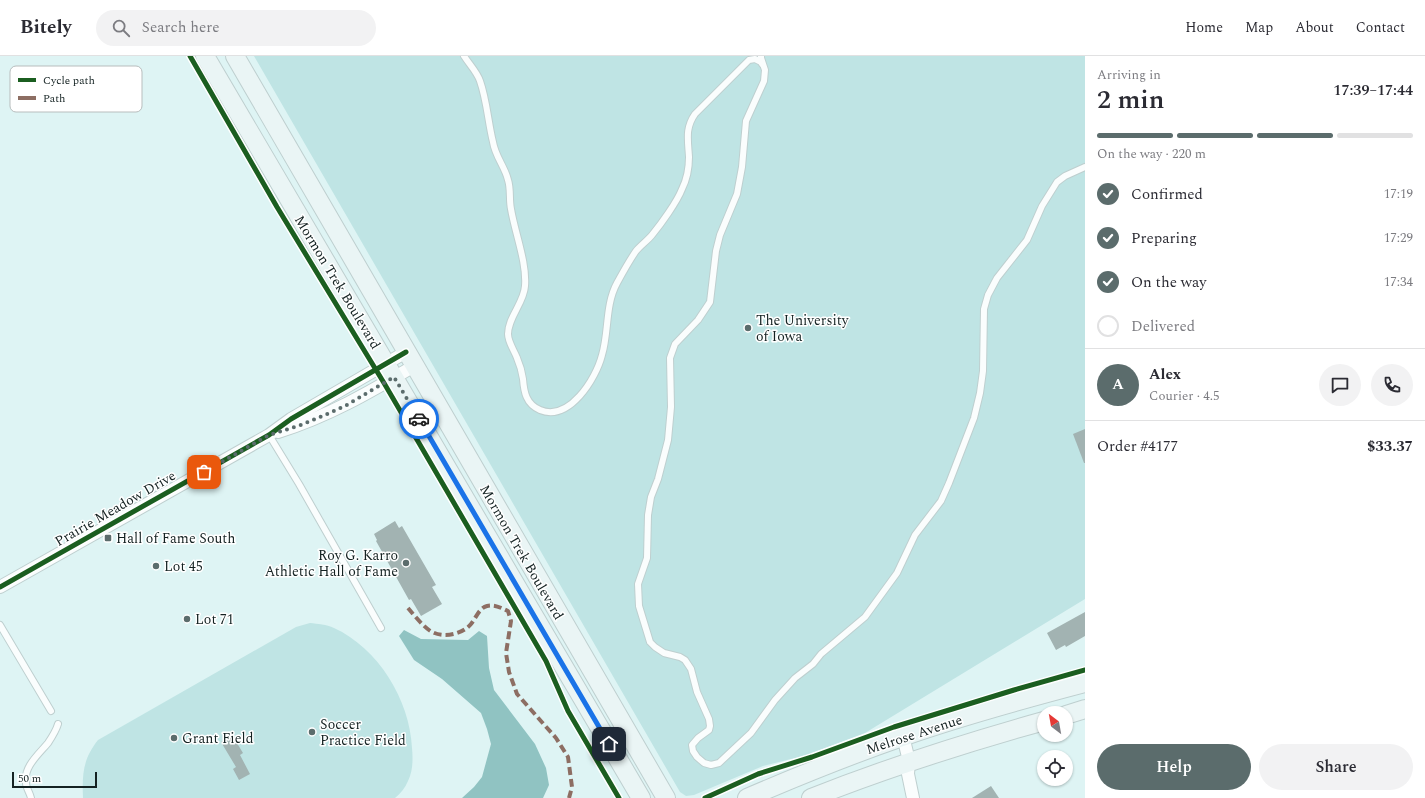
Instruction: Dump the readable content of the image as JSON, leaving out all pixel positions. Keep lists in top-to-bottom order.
{
  "streets": {
    "main road": ["Mormon Trek Boulevard", "Melrose Avenue"],
    "street": ["Prairie Meadow Drive"]
  },
  "crossings": [
    ["Mormon Trek Boulevard", "Prairie Meadow Drive"]
  ],
  "places": {
    "other": [
      "The University of Iowa",
      "Roy G. Karro Athletic Hall of Fame",
      "Lot 45",
      "Lot 71",
      "Soccer Practice Field",
      "Grant Field"
    ],
    "transit": ["Hall of Fame South"]
  },
  "legend": ["Cycle path", "Path"],
  "scale_bar": "50 m",
  "north": "top left",
  "page": {
    "header": "Bitely",
    "search": "Search here",
    "nav": [
      "Home",
      "Map",
      "About",
      "Contact"
    ],
    "heading": ["2 min", "Arriving in", "17:39–17:44"],
    "panel": [
      "Alex",
      "Courier · 4.5",
      "Order #4177",
      "$33.37"
    ],
    "bar": "On the way · 220 m",
    "list": [
      ["Confirmed", "17:19"],
      ["Preparing", "17:29"],
      ["On the way", "17:34"],
      "Delivered"
    ],
    "round": "A",
    "buttons": ["Help", "Share"],
    "scale": "50 m"
  }
}
